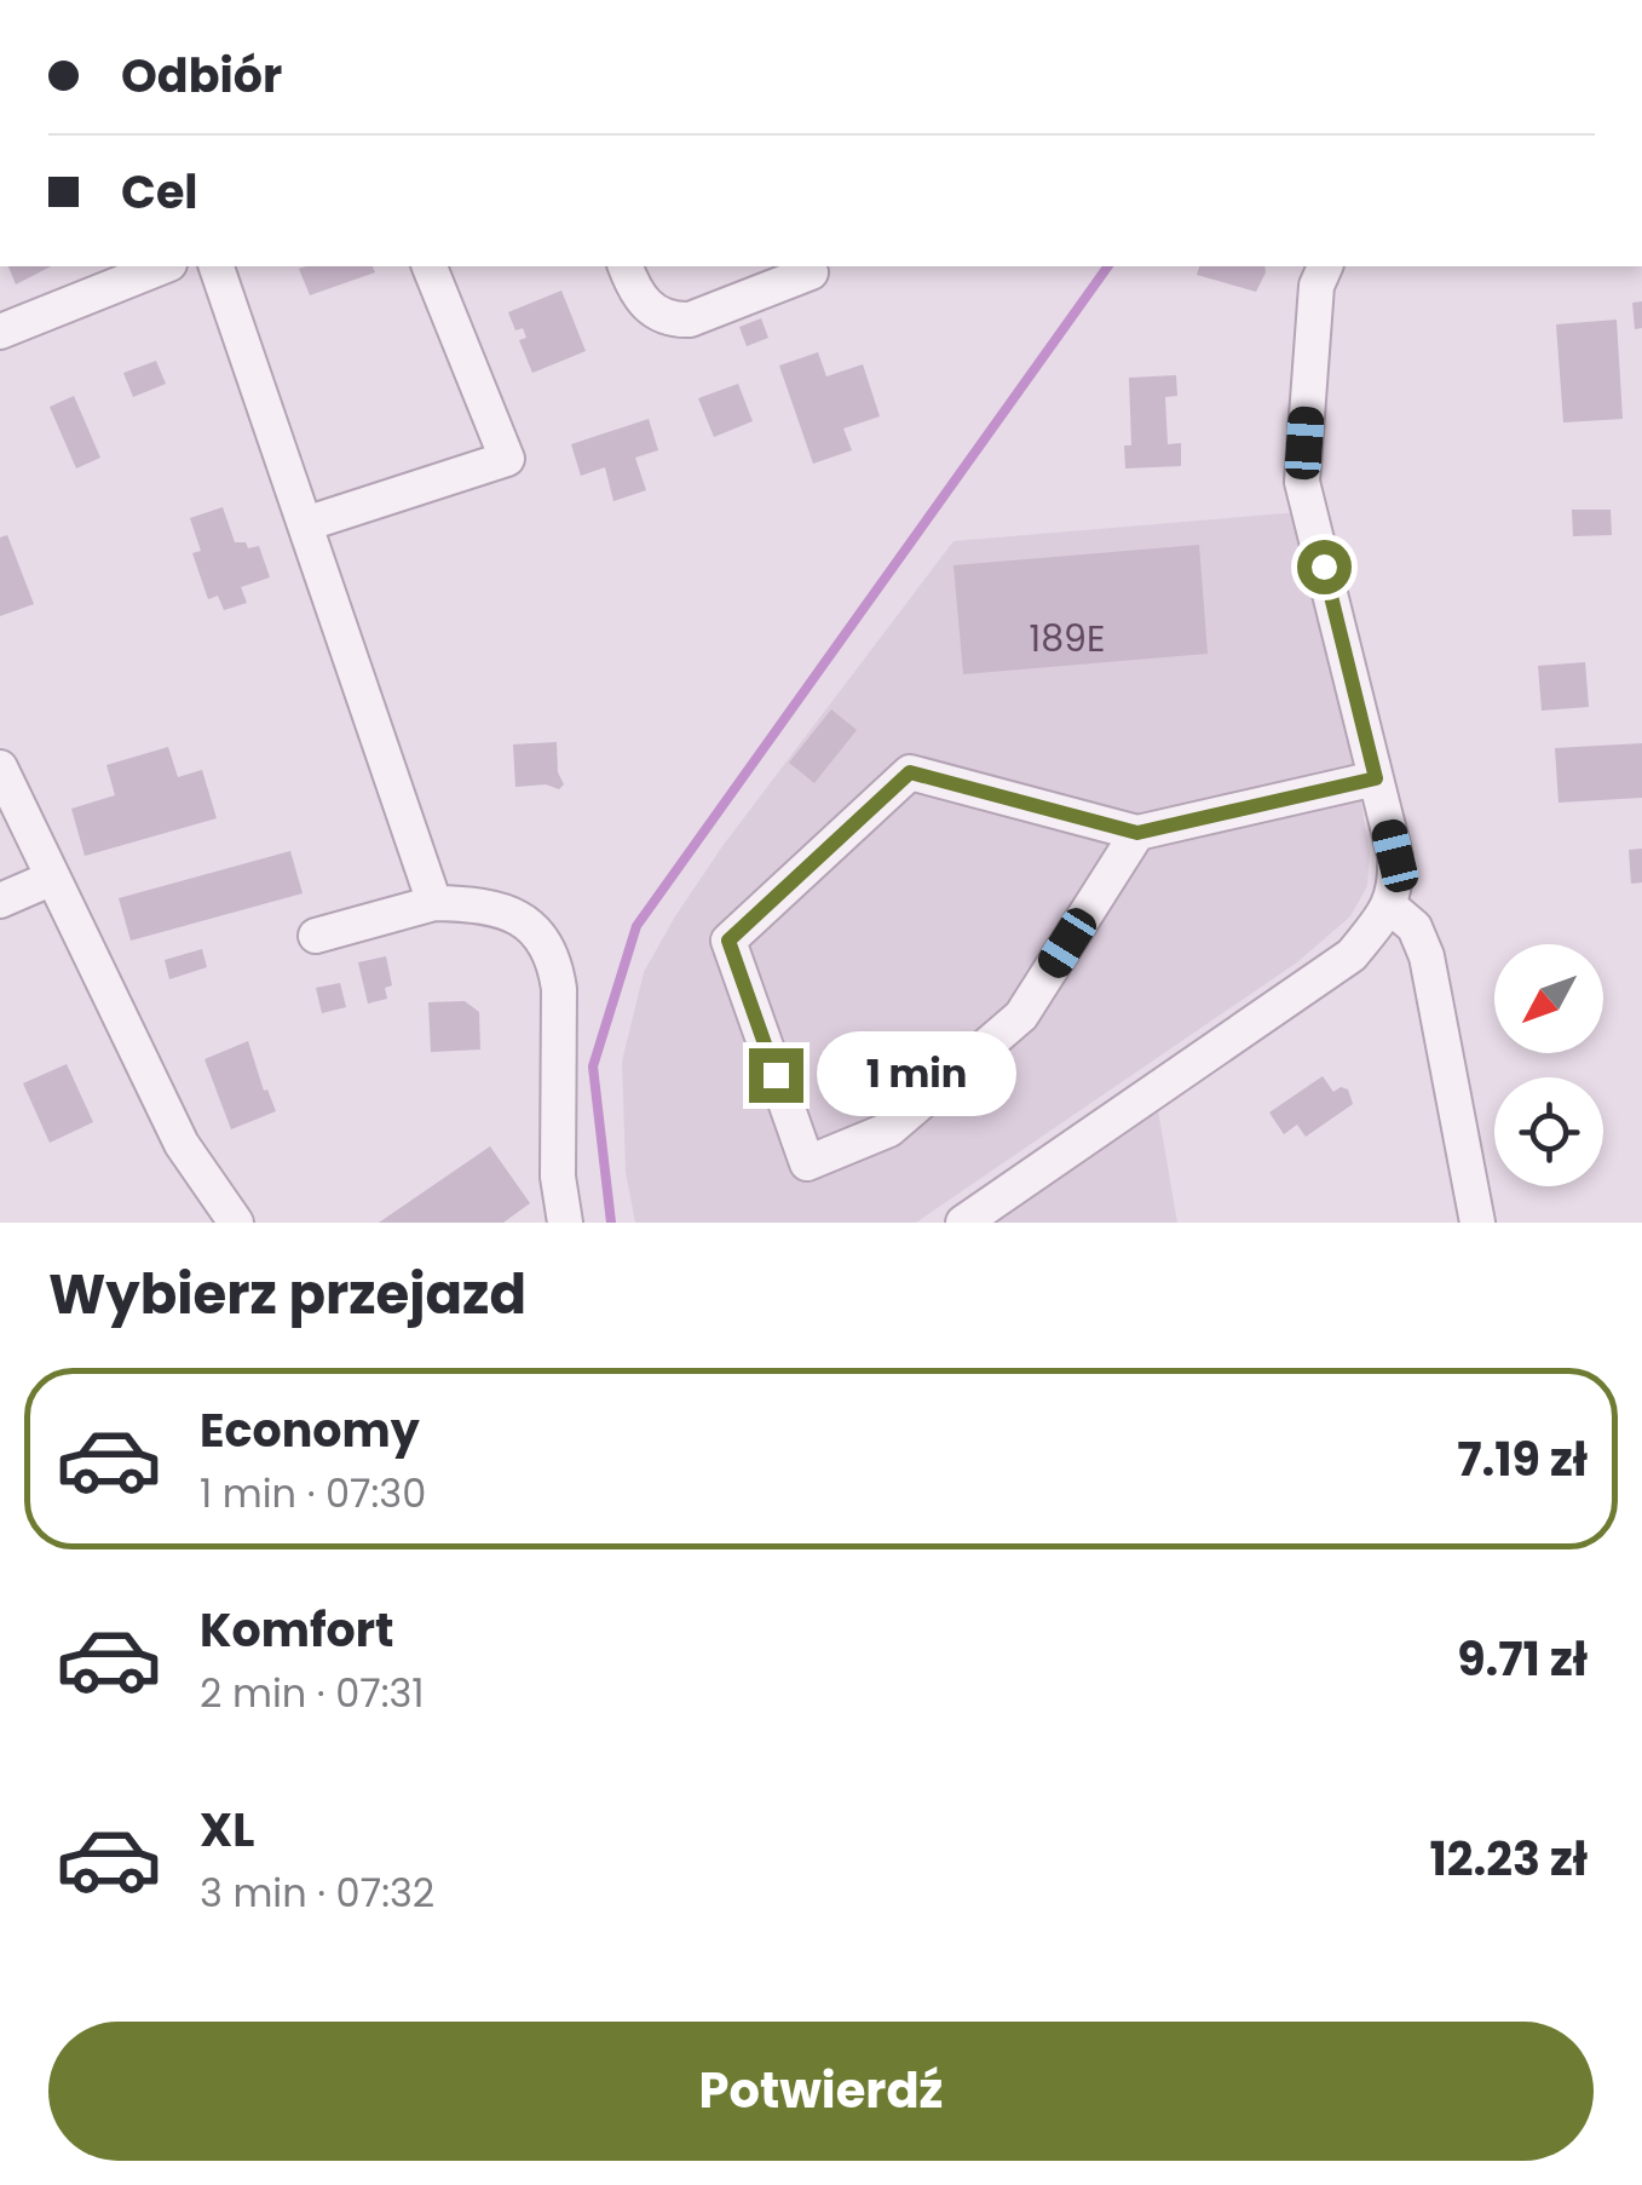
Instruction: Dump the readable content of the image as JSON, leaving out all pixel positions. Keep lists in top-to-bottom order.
{
  "house_numbers": ["189E"],
  "north": "bottom left",
  "page": {
    "banner": ["Odbiór", "Cel"],
    "bubble": "1 min",
    "heading": "Wybierz przejazd",
    "list": [
      {
        "name": "Economy",
        "note": "1 min · 07:30",
        "value": "7.19 zł"
      },
      {
        "name": "Komfort",
        "note": "2 min · 07:31",
        "value": "9.71 zł"
      },
      {
        "name": "XL",
        "note": "3 min · 07:32",
        "value": "12.23 zł"
      }
    ],
    "buttons": "Potwierdź"
  }
}
